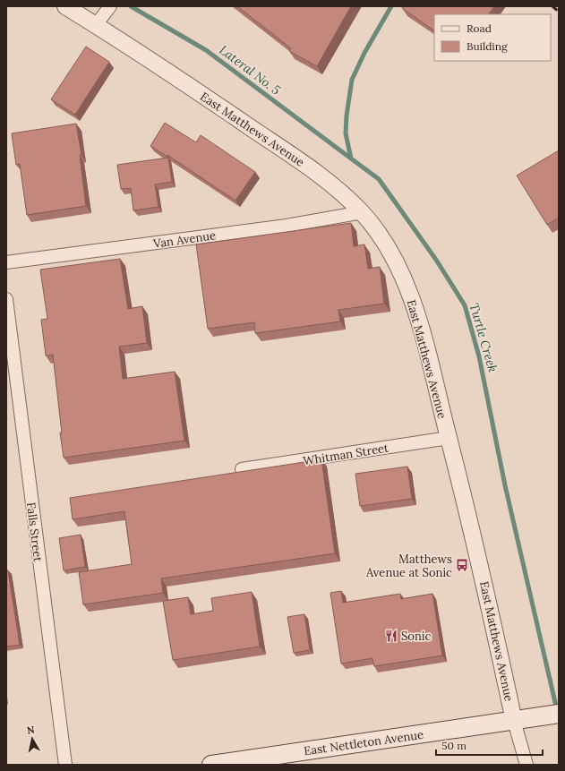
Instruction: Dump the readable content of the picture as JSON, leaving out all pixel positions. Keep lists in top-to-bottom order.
{
  "streets": {
    "main road": ["East Nettleton Avenue"],
    "street": [
      "East Matthews Avenue",
      "Van Avenue",
      "Whitman Street",
      "Falls Street"
    ]
  },
  "crossings": [
    ["East Matthews Avenue", "Van Avenue"],
    ["East Matthews Avenue", "Whitman Street"],
    ["East Matthews Avenue", "East Nettleton Avenue"]
  ],
  "water": ["Lateral No. 5", "Turtle Creek"],
  "places": {
    "bus stop": ["Matthews Avenue at Sonic"],
    "restaurant": ["Sonic"]
  },
  "legend": ["Road", "Building"],
  "scale_bar": "50 m",
  "north": "top"
}
